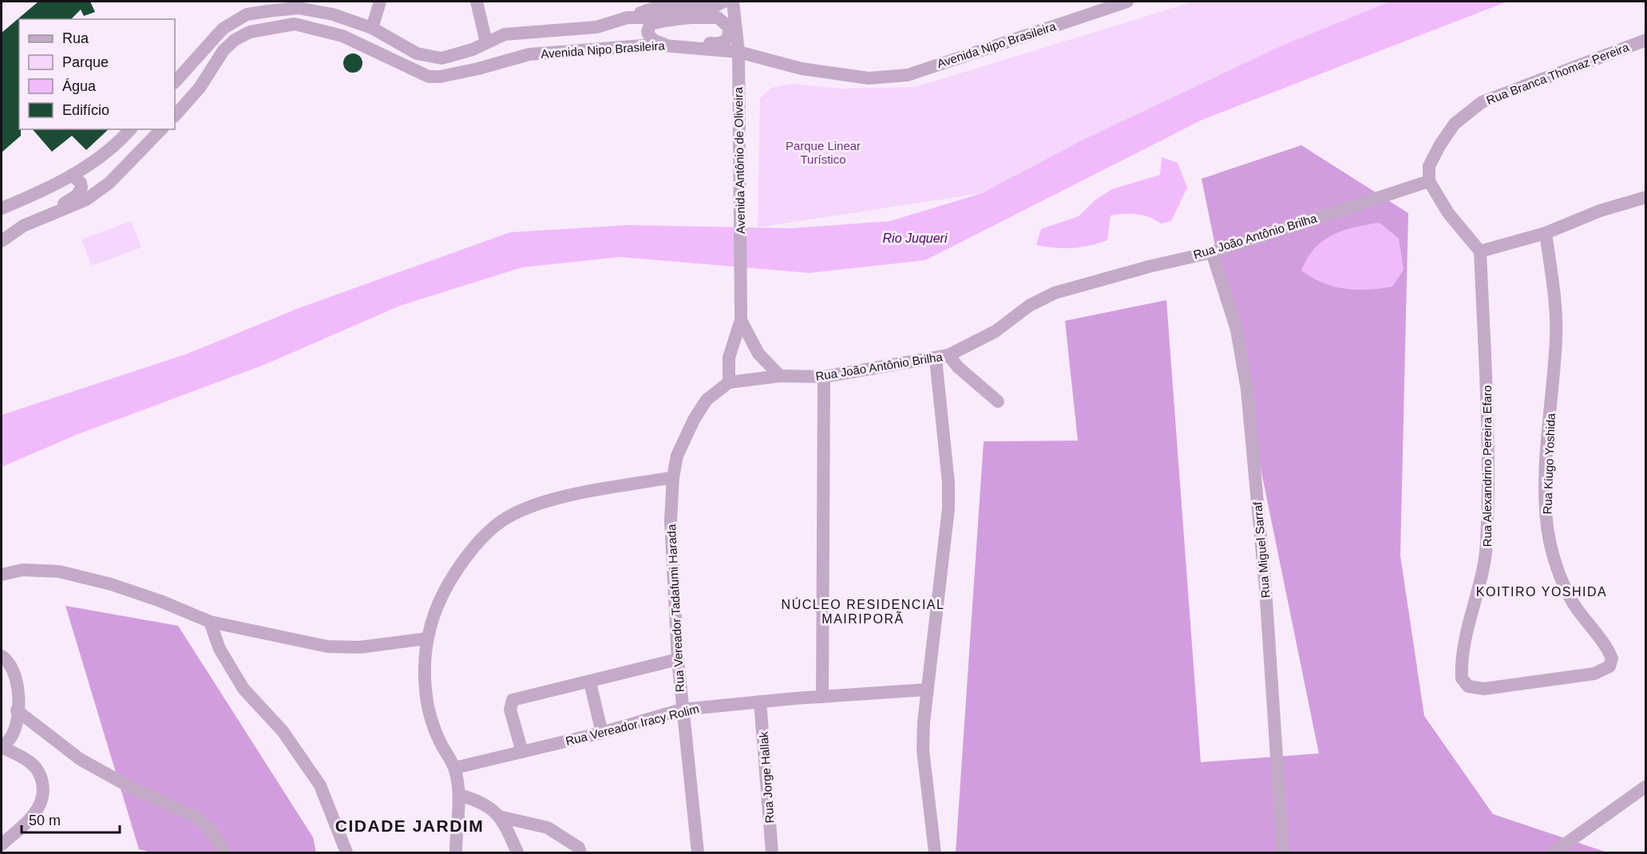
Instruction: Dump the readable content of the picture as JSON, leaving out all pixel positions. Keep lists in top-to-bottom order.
{
  "streets": {
    "street": [
      "Avenida Nipo Brasileira",
      "Rua Branca Thomaz Pereira",
      "Avenida Antônio de Oliveira",
      "Rua João Antônio Brilha",
      "Rua Kiugo Yoshida",
      "Rua Alexandrino Pereira Efaro",
      "Rua Miguel Sarraf",
      "Rua Vereador Tadafumi Harada",
      "Rua Vereador Iracy Rolim",
      "Rua Jorge Hallak"
    ]
  },
  "crossings": [
    ["Avenida Nipo Brasileira", "Avenida Antônio de Oliveira"],
    ["Rua Branca Thomaz Pereira", "Rua João Antônio Brilha"],
    ["Avenida Antônio de Oliveira", "Rua João Antônio Brilha"],
    ["Avenida Antônio de Oliveira", "Rua Vereador Tadafumi Harada"],
    ["Rua João Antônio Brilha", "Rua Miguel Sarraf"],
    ["Rua João Antônio Brilha", "Rua Vereador Tadafumi Harada"],
    ["Rua Kiugo Yoshida", "Rua Alexandrino Pereira Efaro"],
    ["Rua Vereador Tadafumi Harada", "Rua Vereador Iracy Rolim"],
    ["Rua Vereador Iracy Rolim", "Rua Jorge Hallak"]
  ],
  "districts": ["KOITIRO YOSHIDA", "NÚCLEO RESIDENCIAL MAIRIPORÃ", "CIDADE JARDIM"],
  "water": ["Rio Juqueri"],
  "parks": ["Parque Linear Turístico"],
  "legend": [
    "Rua",
    "Parque",
    "Água",
    "Edifício"
  ],
  "scale_bar": "50 m"
}
